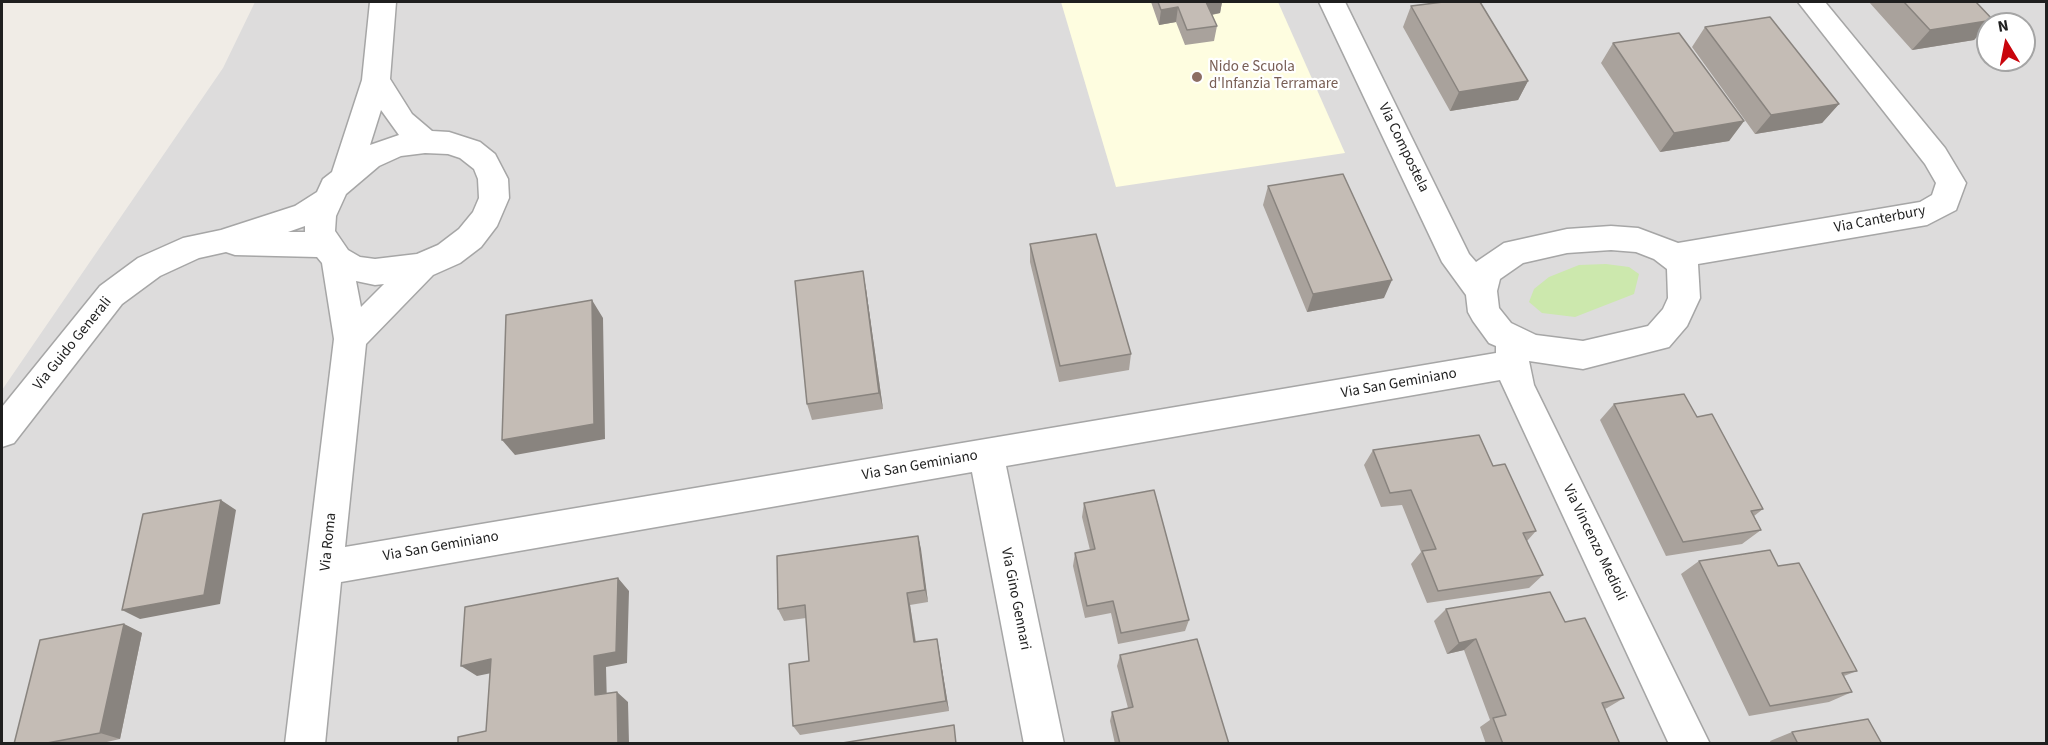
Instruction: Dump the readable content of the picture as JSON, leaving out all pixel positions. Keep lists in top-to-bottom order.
{
  "streets": {
    "street": [
      "Via Compostela",
      "Via Canterbury",
      "Via Guido Generali",
      "Via San Geminiano",
      "Via Roma",
      "Via Vincenzo Medioli",
      "Via Gino Gennari"
    ]
  },
  "crossings": [
    ["Via Guido Generali", "Via Roma"],
    ["Via San Geminiano", "Via Roma"],
    ["Via San Geminiano", "Via Vincenzo Medioli"],
    ["Via San Geminiano", "Via Gino Gennari"]
  ],
  "places": ["Nido e Scuola d'Infanzia Terramare"],
  "north": "top"
}
